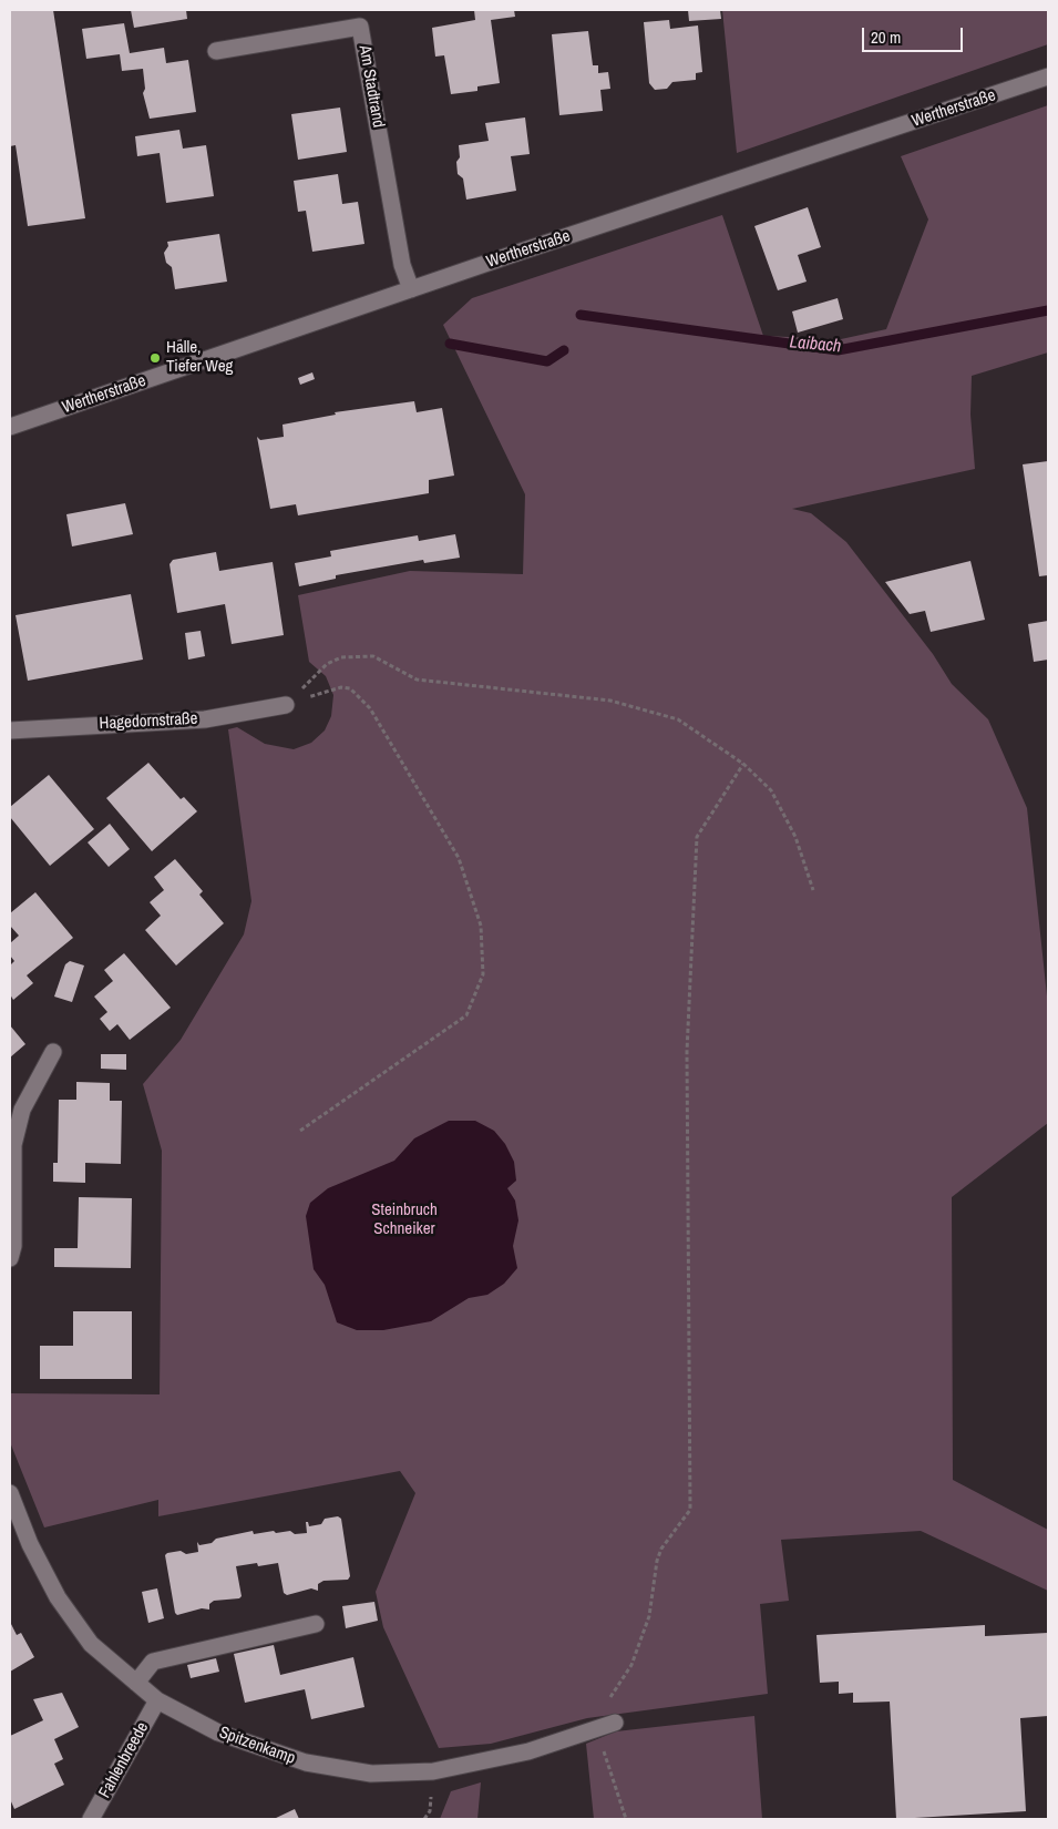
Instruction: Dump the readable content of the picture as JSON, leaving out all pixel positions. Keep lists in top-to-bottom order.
{
  "streets": {
    "street": [
      "Am Stadtrand",
      "Wertherstraße",
      "Hagedornstraße",
      "Spitzenkamp",
      "Fahlenbreede"
    ]
  },
  "crossings": [
    ["Am Stadtrand", "Wertherstraße"],
    ["Spitzenkamp", "Fahlenbreede"]
  ],
  "water": ["Laibach"],
  "parks": ["Steinbruch Schneiker"],
  "places": ["Halle, Tiefer Weg"],
  "scale_bar": "20 m"
}
